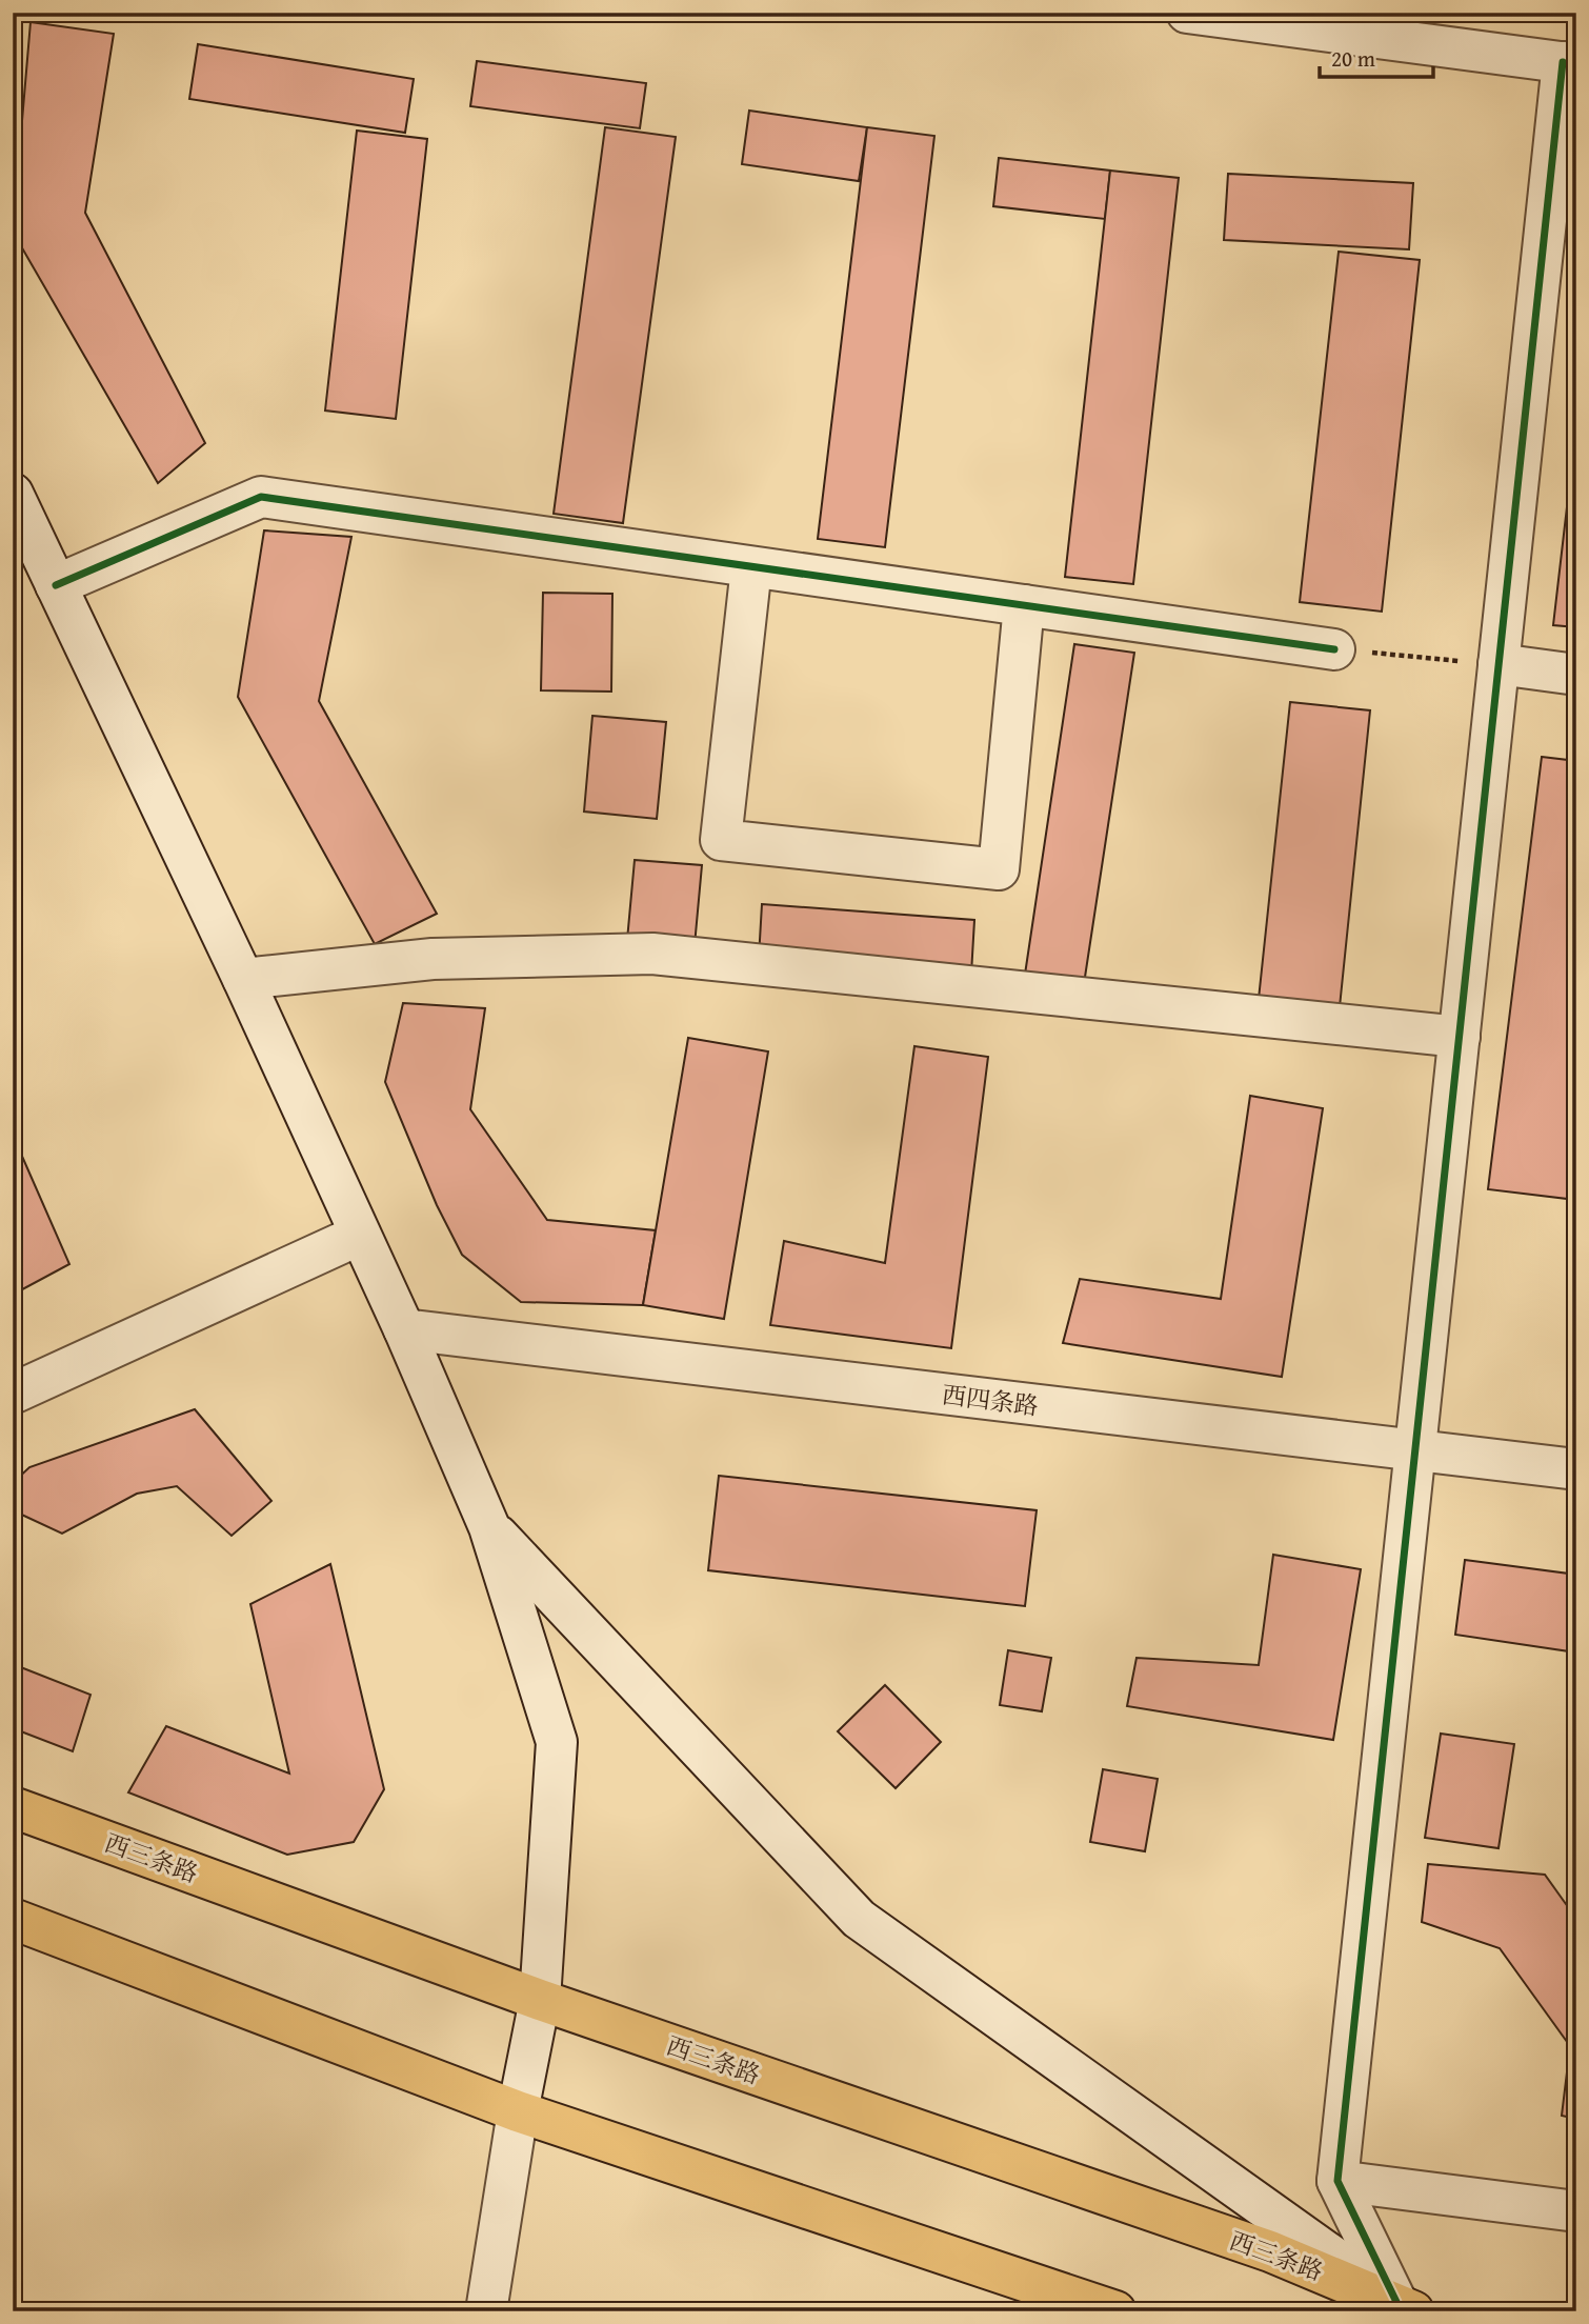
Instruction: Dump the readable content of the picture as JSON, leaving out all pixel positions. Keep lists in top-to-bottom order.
{
  "streets": {
    "main road": ["西三条路"],
    "street": ["西四条路"]
  },
  "scale_bar": "20 m"
}
